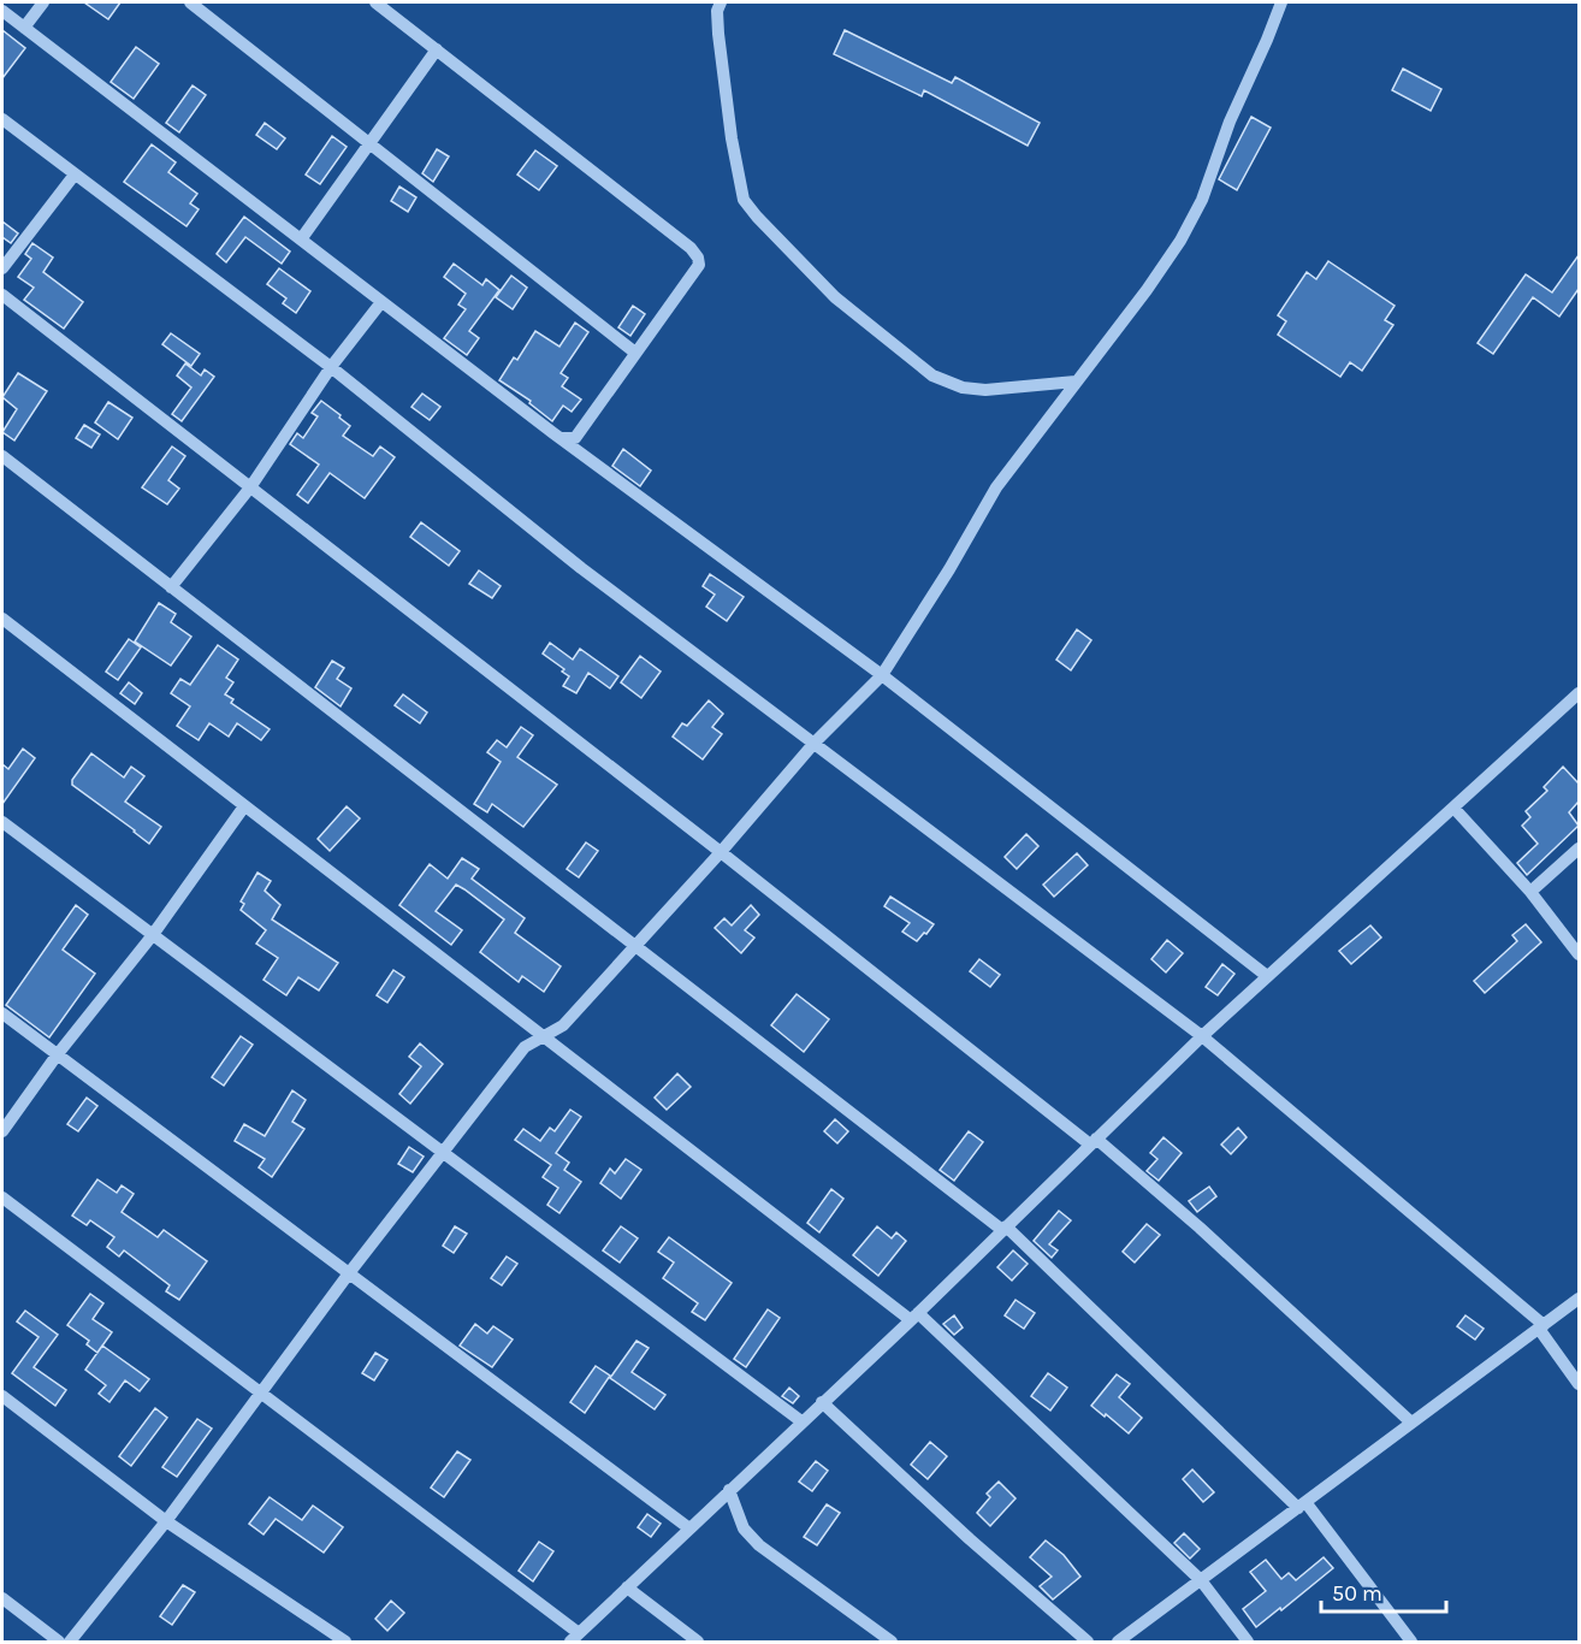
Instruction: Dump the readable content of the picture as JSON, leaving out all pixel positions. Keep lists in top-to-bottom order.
{
  "scale_bar": "50 m"
}
